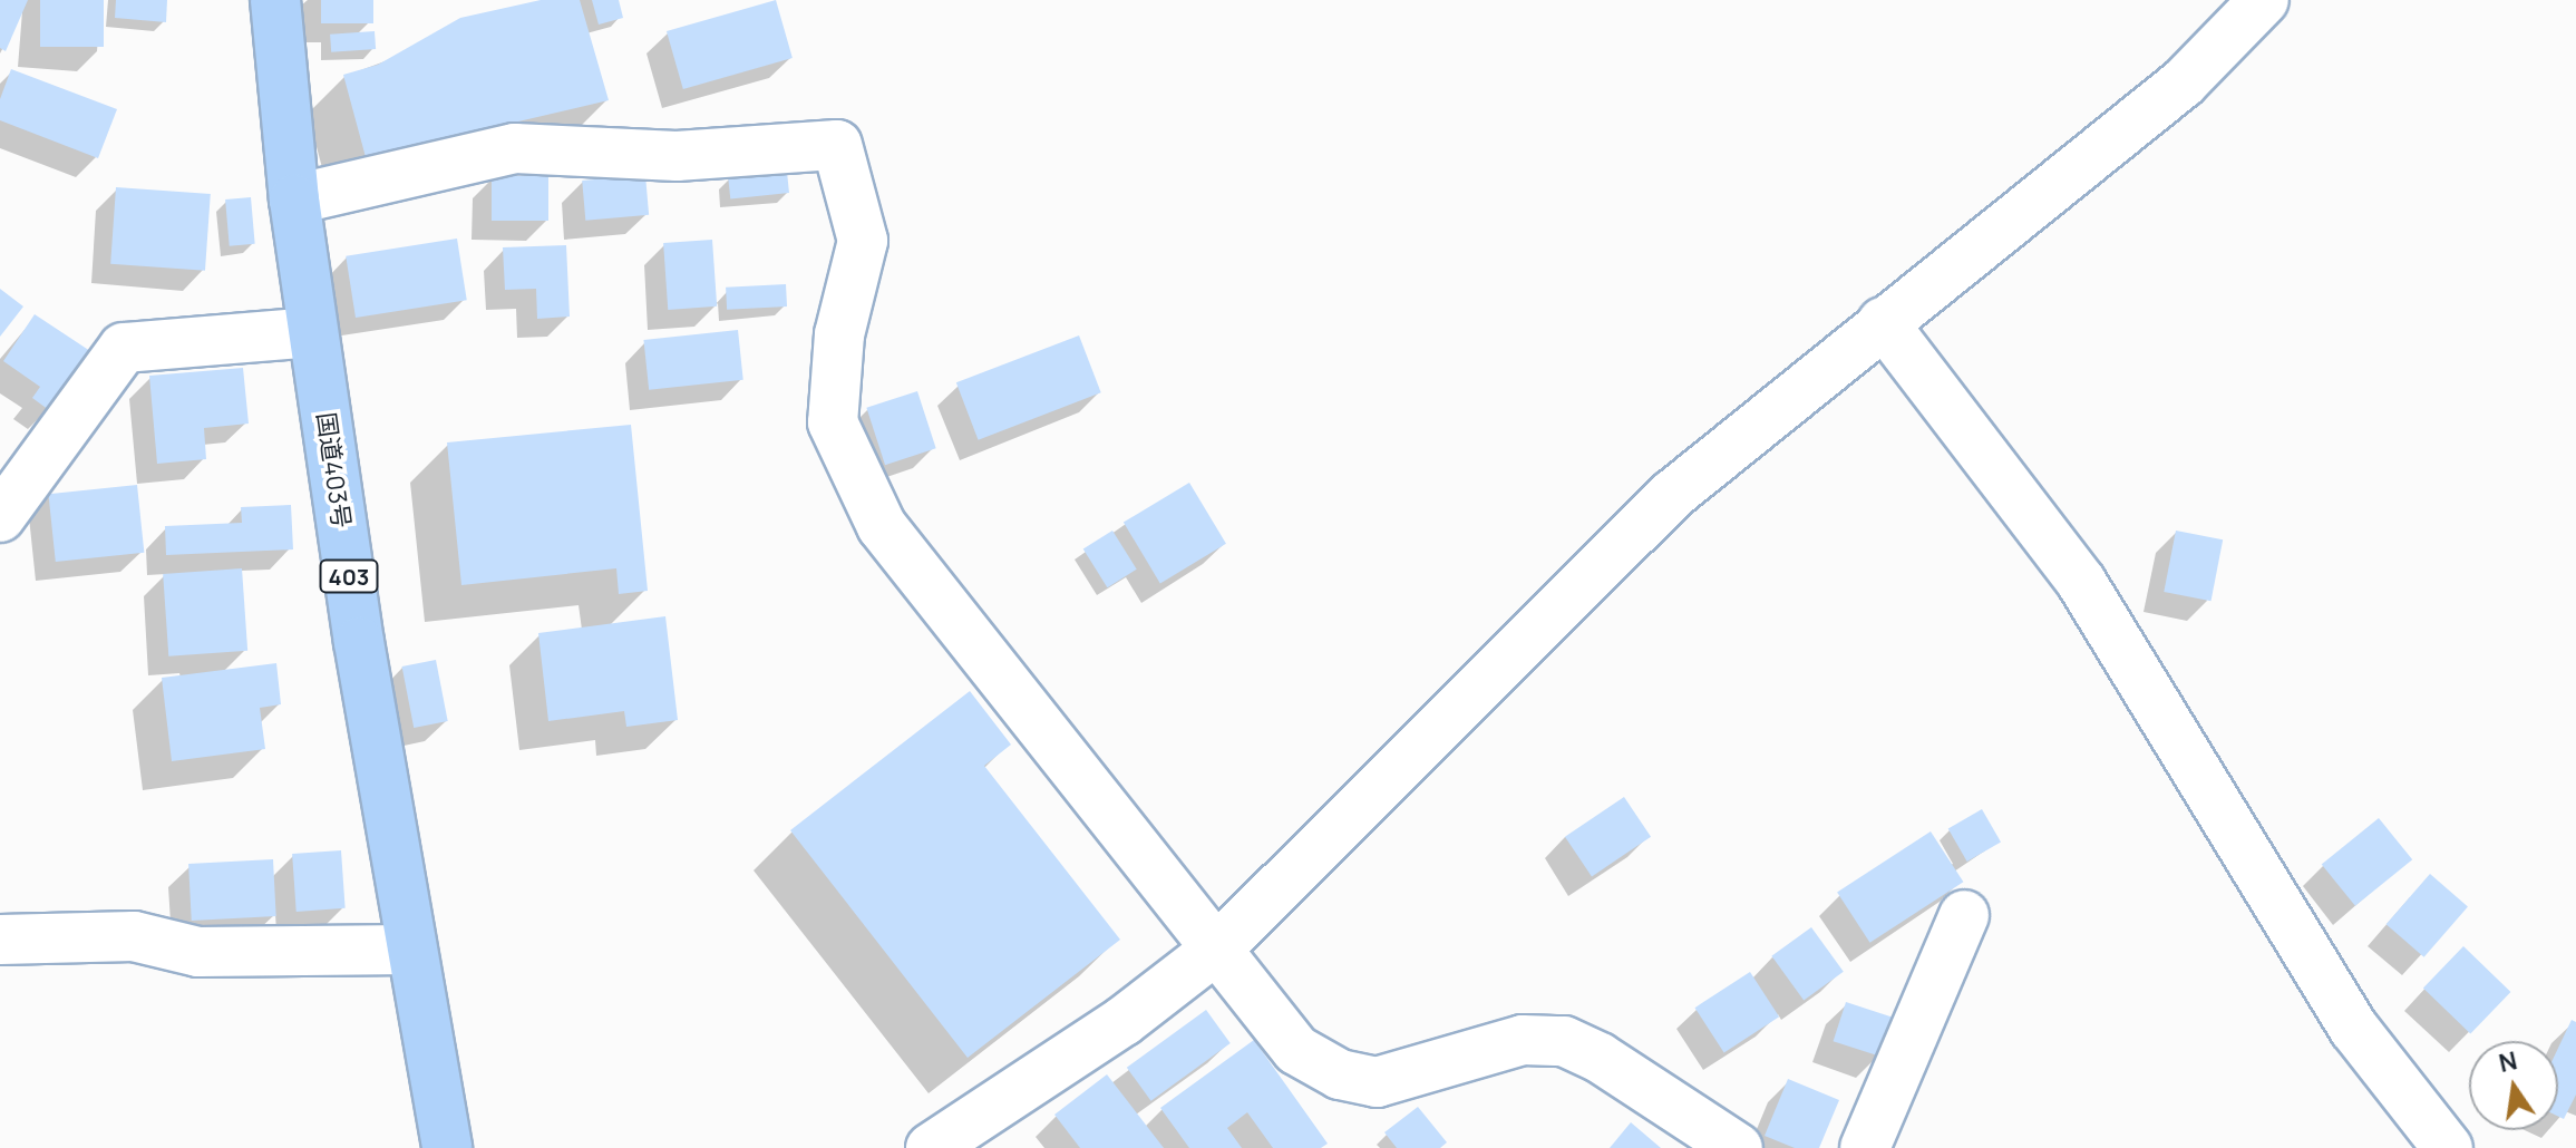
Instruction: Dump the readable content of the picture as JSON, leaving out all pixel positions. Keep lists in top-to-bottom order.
{
  "streets": {
    "highway": ["国道403号", "403"]
  },
  "north": "top"
}
